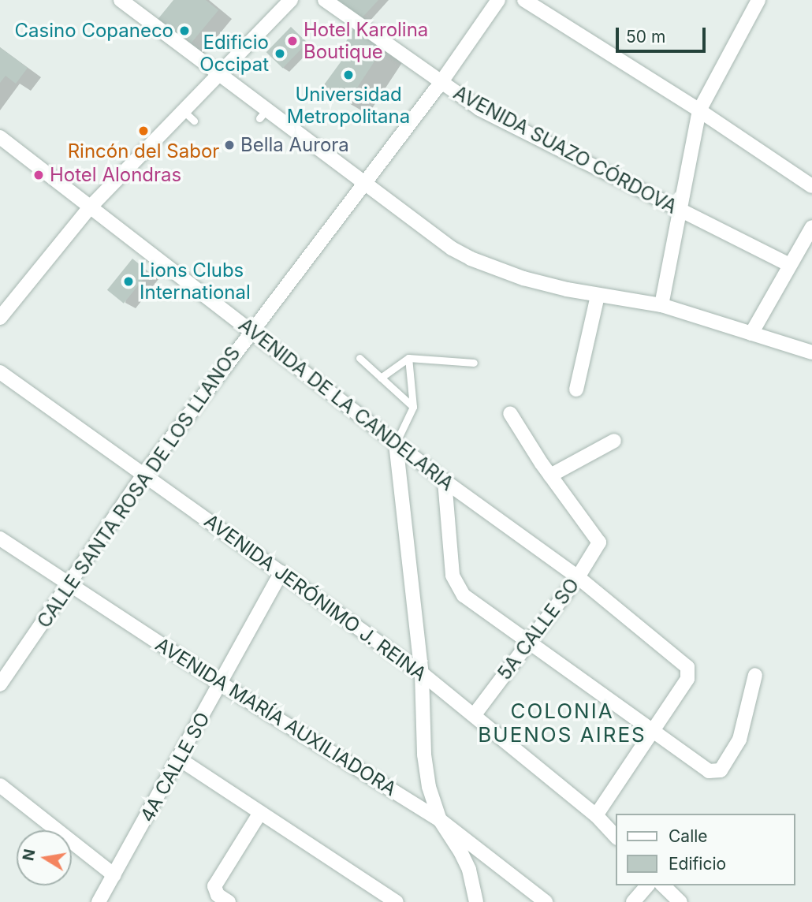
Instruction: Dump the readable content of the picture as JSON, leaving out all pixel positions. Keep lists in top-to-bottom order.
{
  "streets": {
    "street": [
      "AVENIDA SUAZO CÓRDOVA",
      "AVENIDA DE LA CANDELARIA",
      "CALLE SANTA ROSA DE LOS LLANOS",
      "AVENIDA JERÓNIMO J. REINA",
      "5A CALLE SO",
      "AVENIDA MARÍA AUXILIADORA",
      "4A CALLE SO"
    ]
  },
  "crossings": [
    ["AVENIDA SUAZO CÓRDOVA", "CALLE SANTA ROSA DE LOS LLANOS"],
    ["AVENIDA DE LA CANDELARIA", "CALLE SANTA ROSA DE LOS LLANOS"],
    ["AVENIDA DE LA CANDELARIA", "5A CALLE SO"],
    ["CALLE SANTA ROSA DE LOS LLANOS", "AVENIDA JERÓNIMO J. REINA"],
    ["CALLE SANTA ROSA DE LOS LLANOS", "AVENIDA MARÍA AUXILIADORA"],
    ["AVENIDA JERÓNIMO J. REINA", "5A CALLE SO"],
    ["AVENIDA JERÓNIMO J. REINA", "4A CALLE SO"],
    ["AVENIDA MARÍA AUXILIADORA", "4A CALLE SO"]
  ],
  "districts": ["COLONIA BUENOS AIRES"],
  "places": [
    "Casino Copaneco",
    "Hotel Karolina Boutique",
    "Edificio Occipat",
    "Universidad Metropolitana",
    "Rincón del Sabor",
    "Bella Aurora",
    "Hotel Alondras",
    "Lions Clubs International"
  ],
  "legend": ["Calle", "Edificio"],
  "scale_bar": "50 m",
  "north": "left"
}
